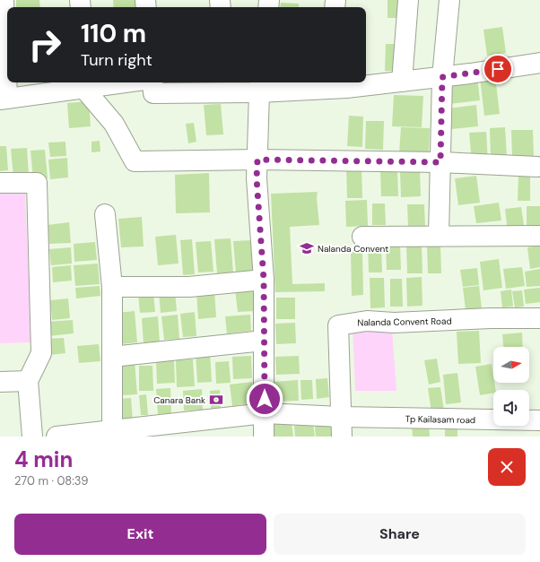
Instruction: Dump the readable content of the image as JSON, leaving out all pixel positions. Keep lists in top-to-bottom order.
{
  "streets": {
    "street": ["Nalanda Convent Road", "Tp Kailasam road"]
  },
  "crossings": [
    ["Nalanda Convent Road", "Tp Kailasam road"]
  ],
  "places": {
    "school or university": ["Nalanda Convent"],
    "bank": ["Canara Bank"]
  },
  "north": "right",
  "page": {
    "turn": ["110 m", "Turn right"],
    "heading": ["4 min", "270 m · 08:39"],
    "buttons": ["Exit", "Share"]
  }
}
